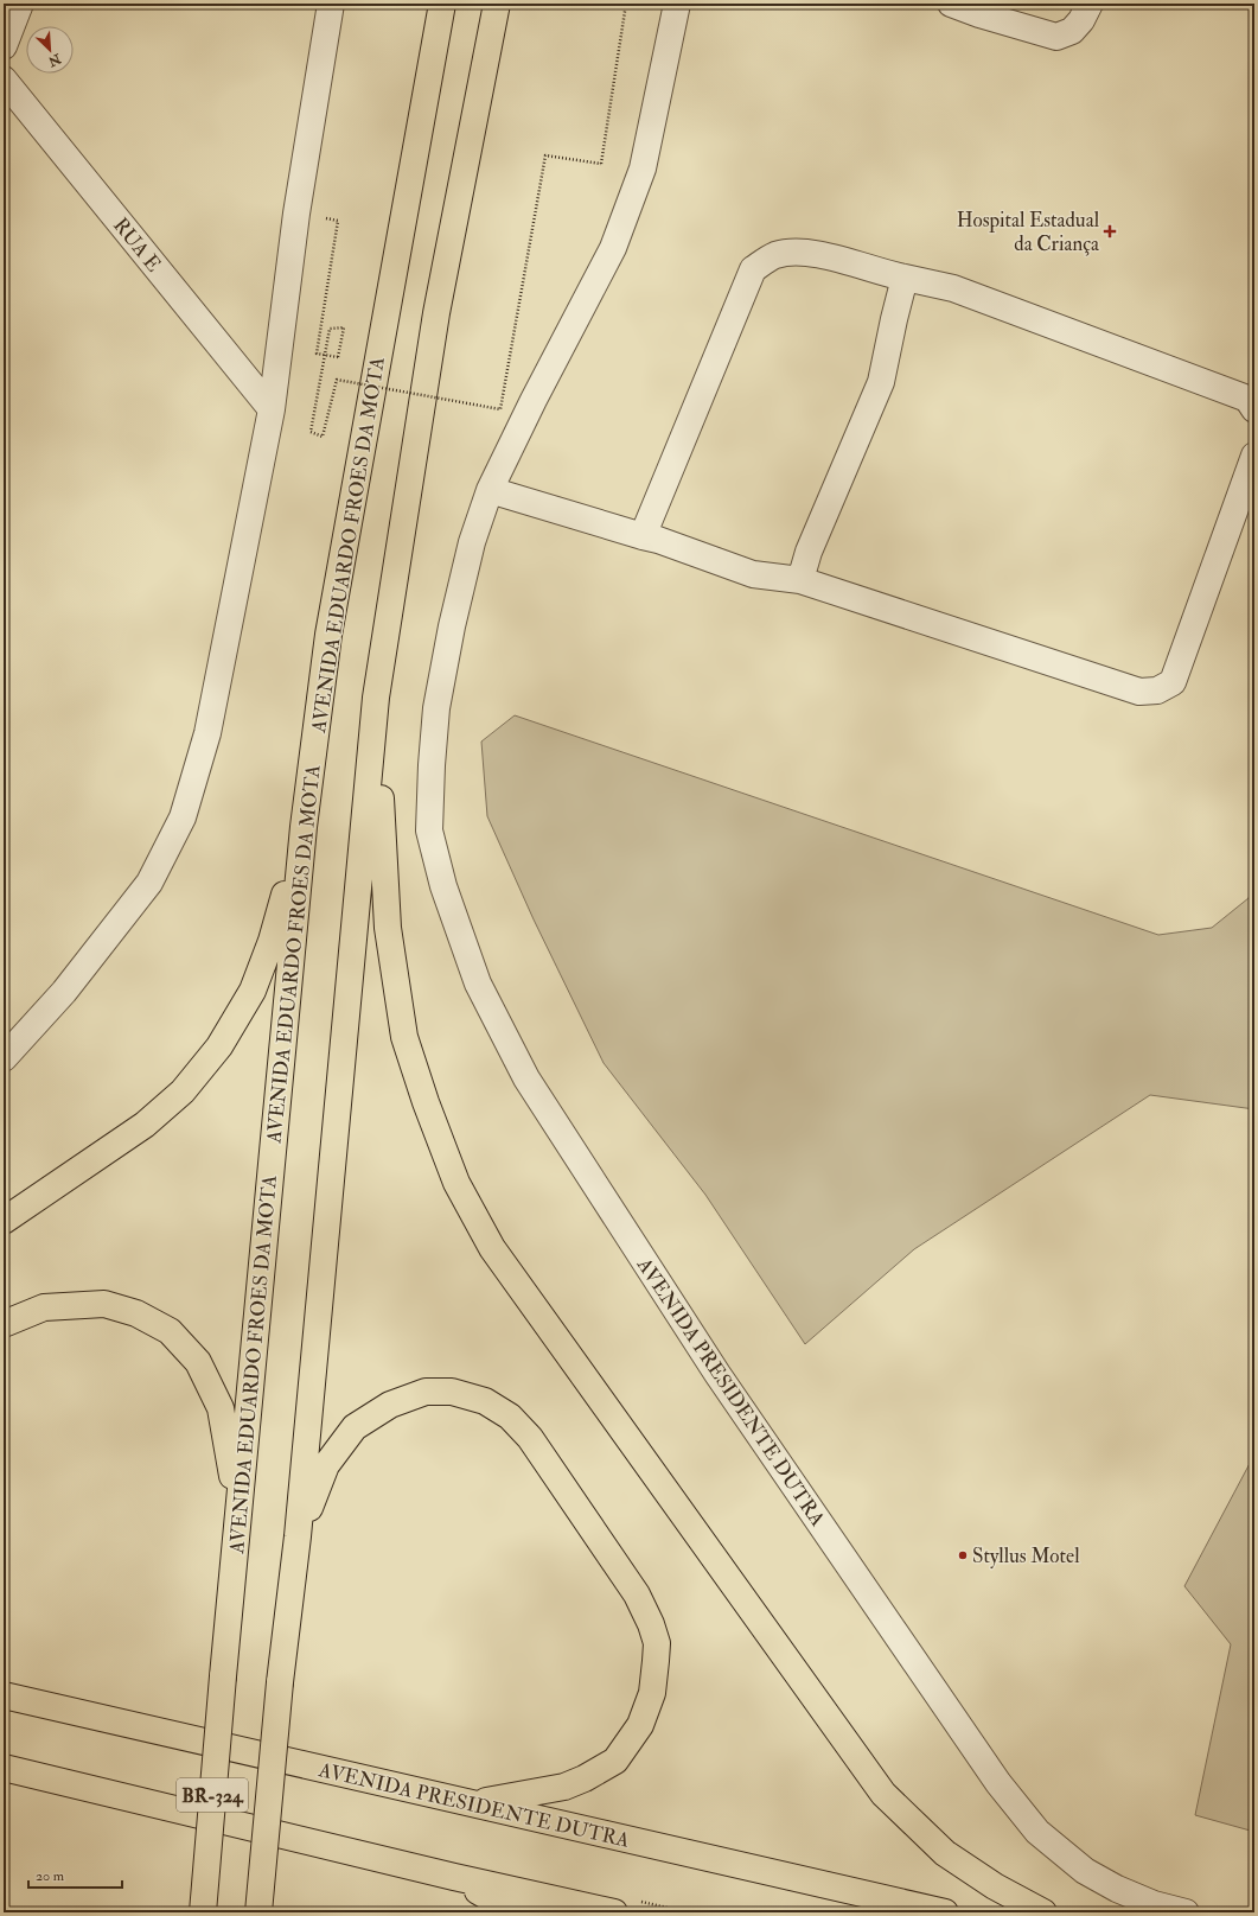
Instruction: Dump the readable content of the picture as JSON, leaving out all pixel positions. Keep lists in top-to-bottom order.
{
  "streets": {
    "highway": ["AVENIDA EDUARDO FROES DA MOTA", "AVENIDA PRESIDENTE DUTRA", "BR-324"],
    "street": ["RUA E"]
  },
  "places": {
    "health": ["Hospital Estadual da Criança"],
    "other": ["Styllus Motel"]
  },
  "scale_bar": "20 m",
  "north": "bottom right"
}
